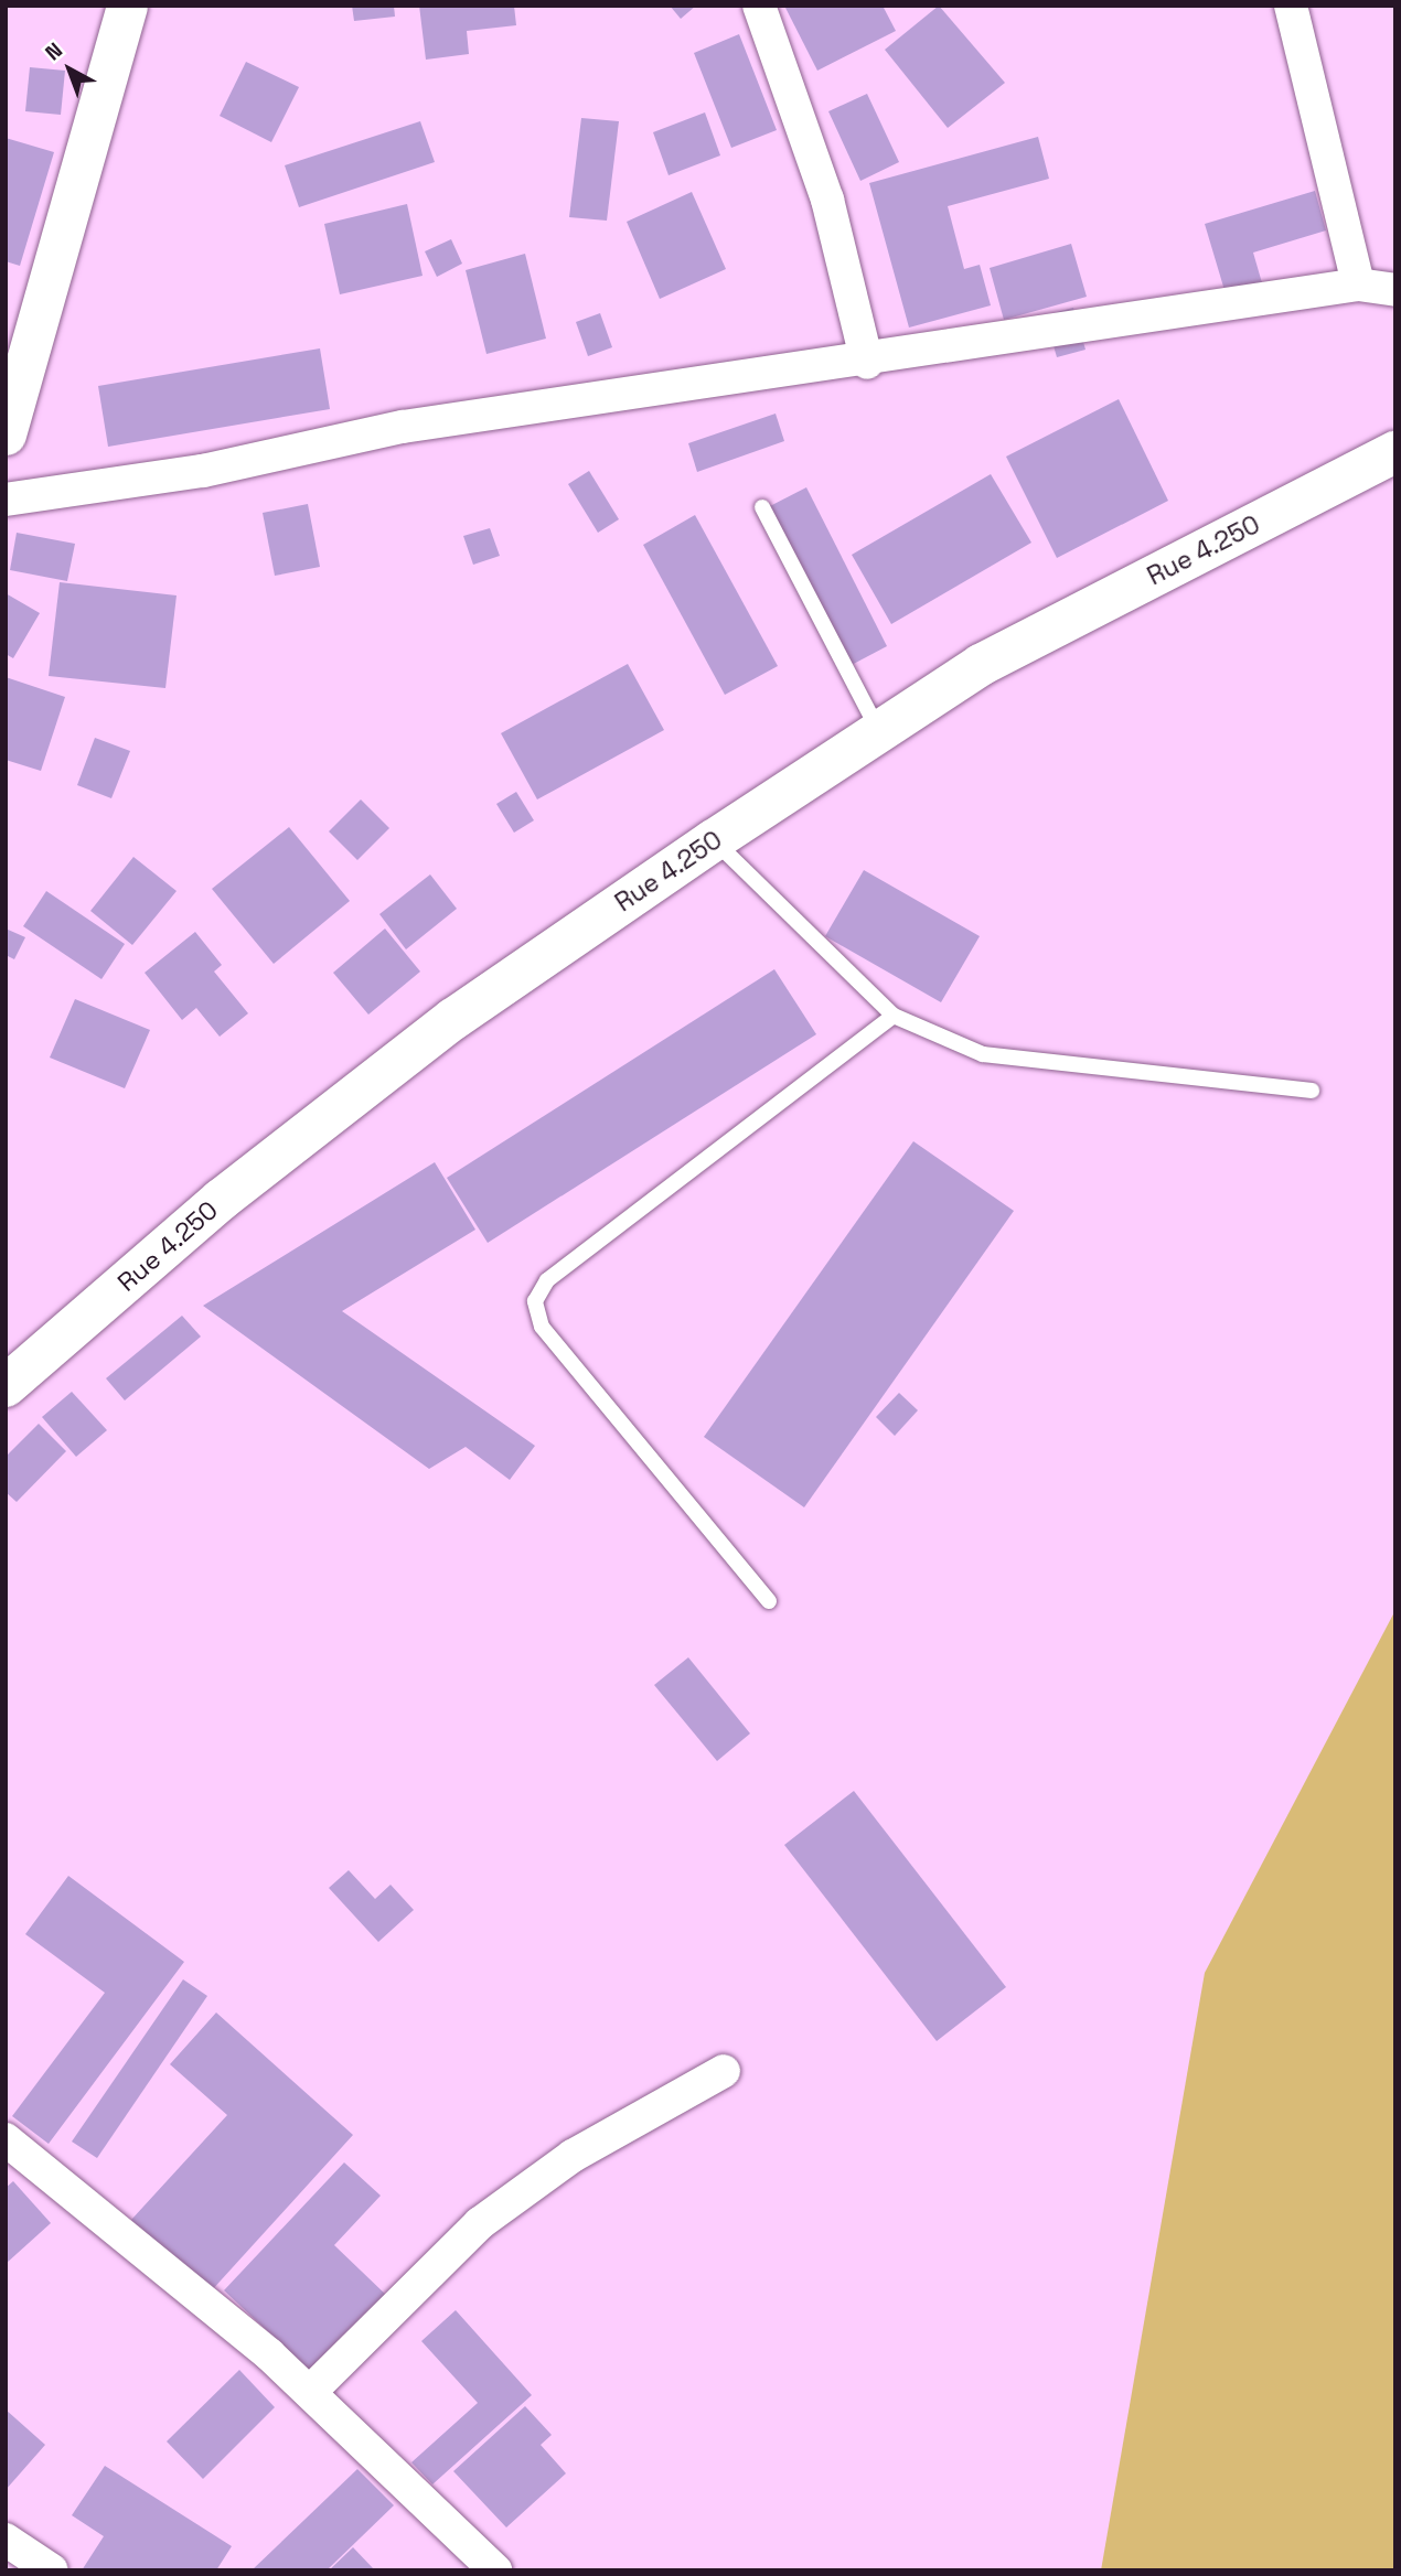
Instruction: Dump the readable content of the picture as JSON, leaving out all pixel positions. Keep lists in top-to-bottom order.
{
  "streets": {
    "main road": ["Rue 4.250"]
  },
  "north": "top left"
}
